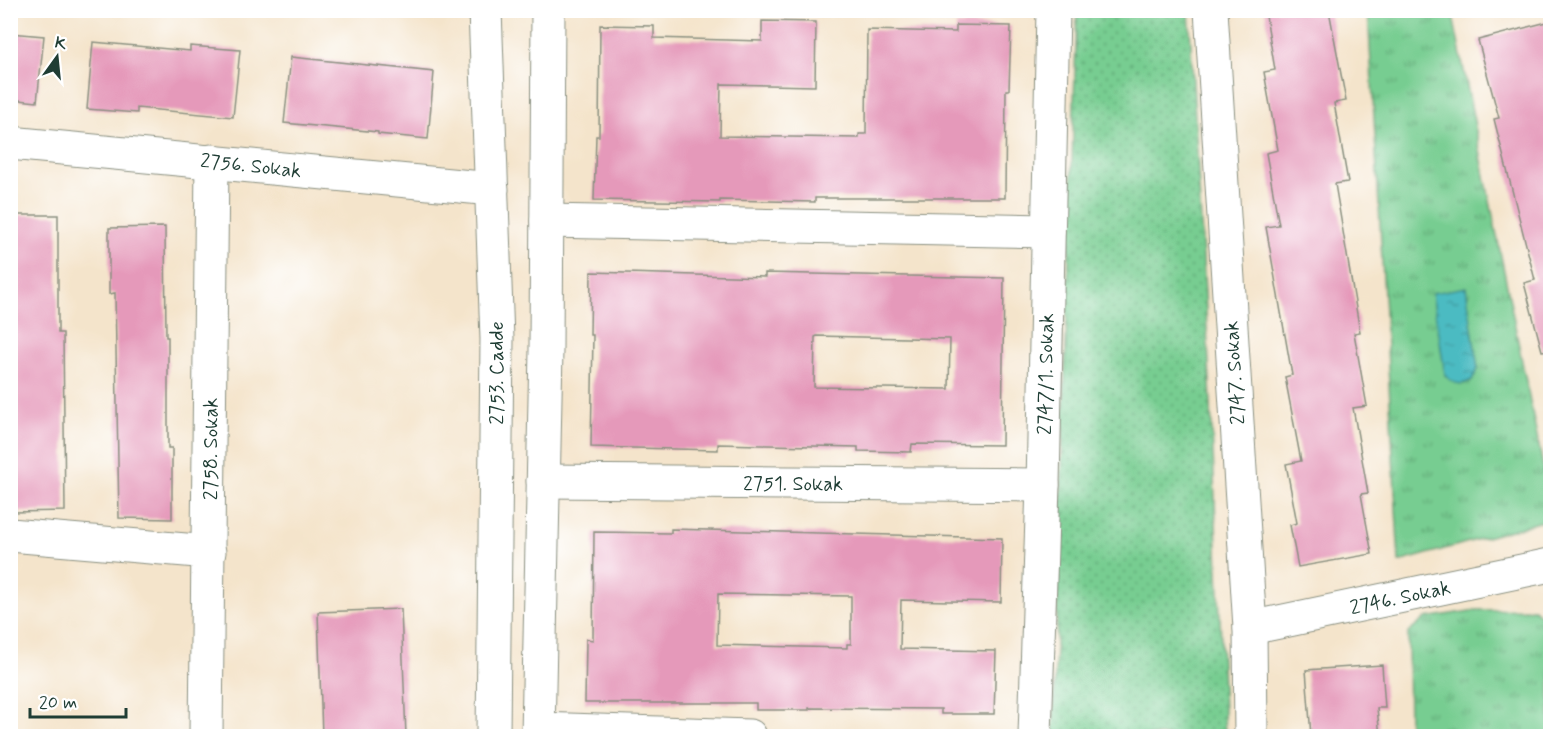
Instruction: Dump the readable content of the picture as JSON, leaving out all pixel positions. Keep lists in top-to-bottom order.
{
  "streets": {
    "street": [
      "2756. Sokak",
      "2753. Cadde",
      "2747. Sokak",
      "2747/1. Sokak",
      "2758. Sokak",
      "2751. Sokak",
      "2746. Sokak"
    ]
  },
  "crossings": [
    ["2756. Sokak", "2753. Cadde"],
    ["2756. Sokak", "2758. Sokak"],
    ["2747. Sokak", "2746. Sokak"],
    ["2747/1. Sokak", "2751. Sokak"]
  ],
  "scale_bar": "20 m",
  "north": "top"
}
